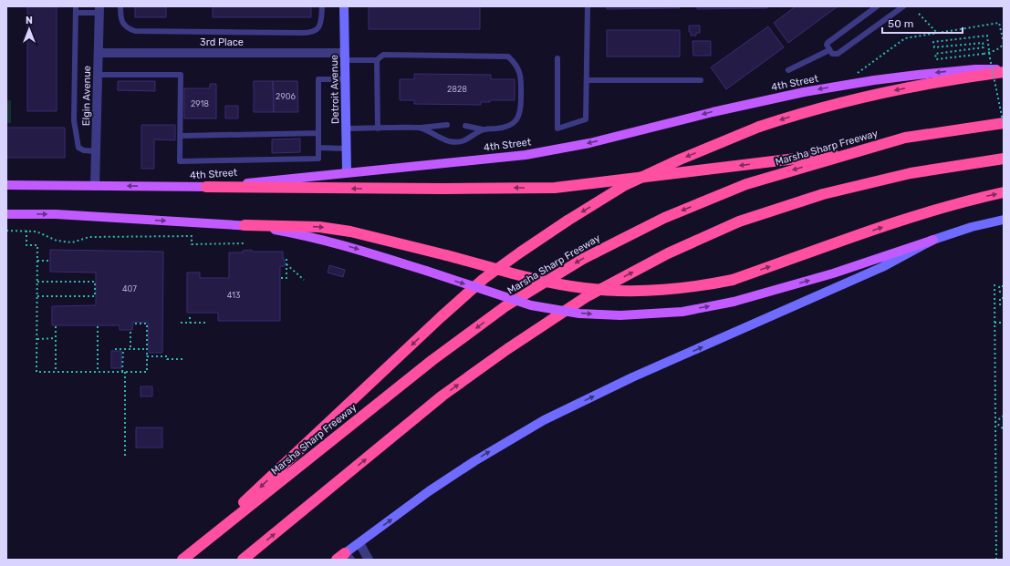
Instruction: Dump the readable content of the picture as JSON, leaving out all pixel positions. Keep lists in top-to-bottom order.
{
  "streets": {
    "highway": ["Marsha Sharp Freeway"],
    "main road": ["4th Street", "Detroit Avenue"],
    "street": ["3rd Place", "Elgin Avenue"]
  },
  "crossings": [
    ["3rd Place", "Detroit Avenue"],
    ["3rd Place", "Elgin Avenue"],
    ["4th Street", "Detroit Avenue"],
    ["4th Street", "Elgin Avenue"]
  ],
  "one_way": ["4th Street"],
  "house_numbers": [
    "2828",
    "2906",
    "2918",
    "407",
    "413"
  ],
  "scale_bar": "50 m",
  "north": "top"
}
